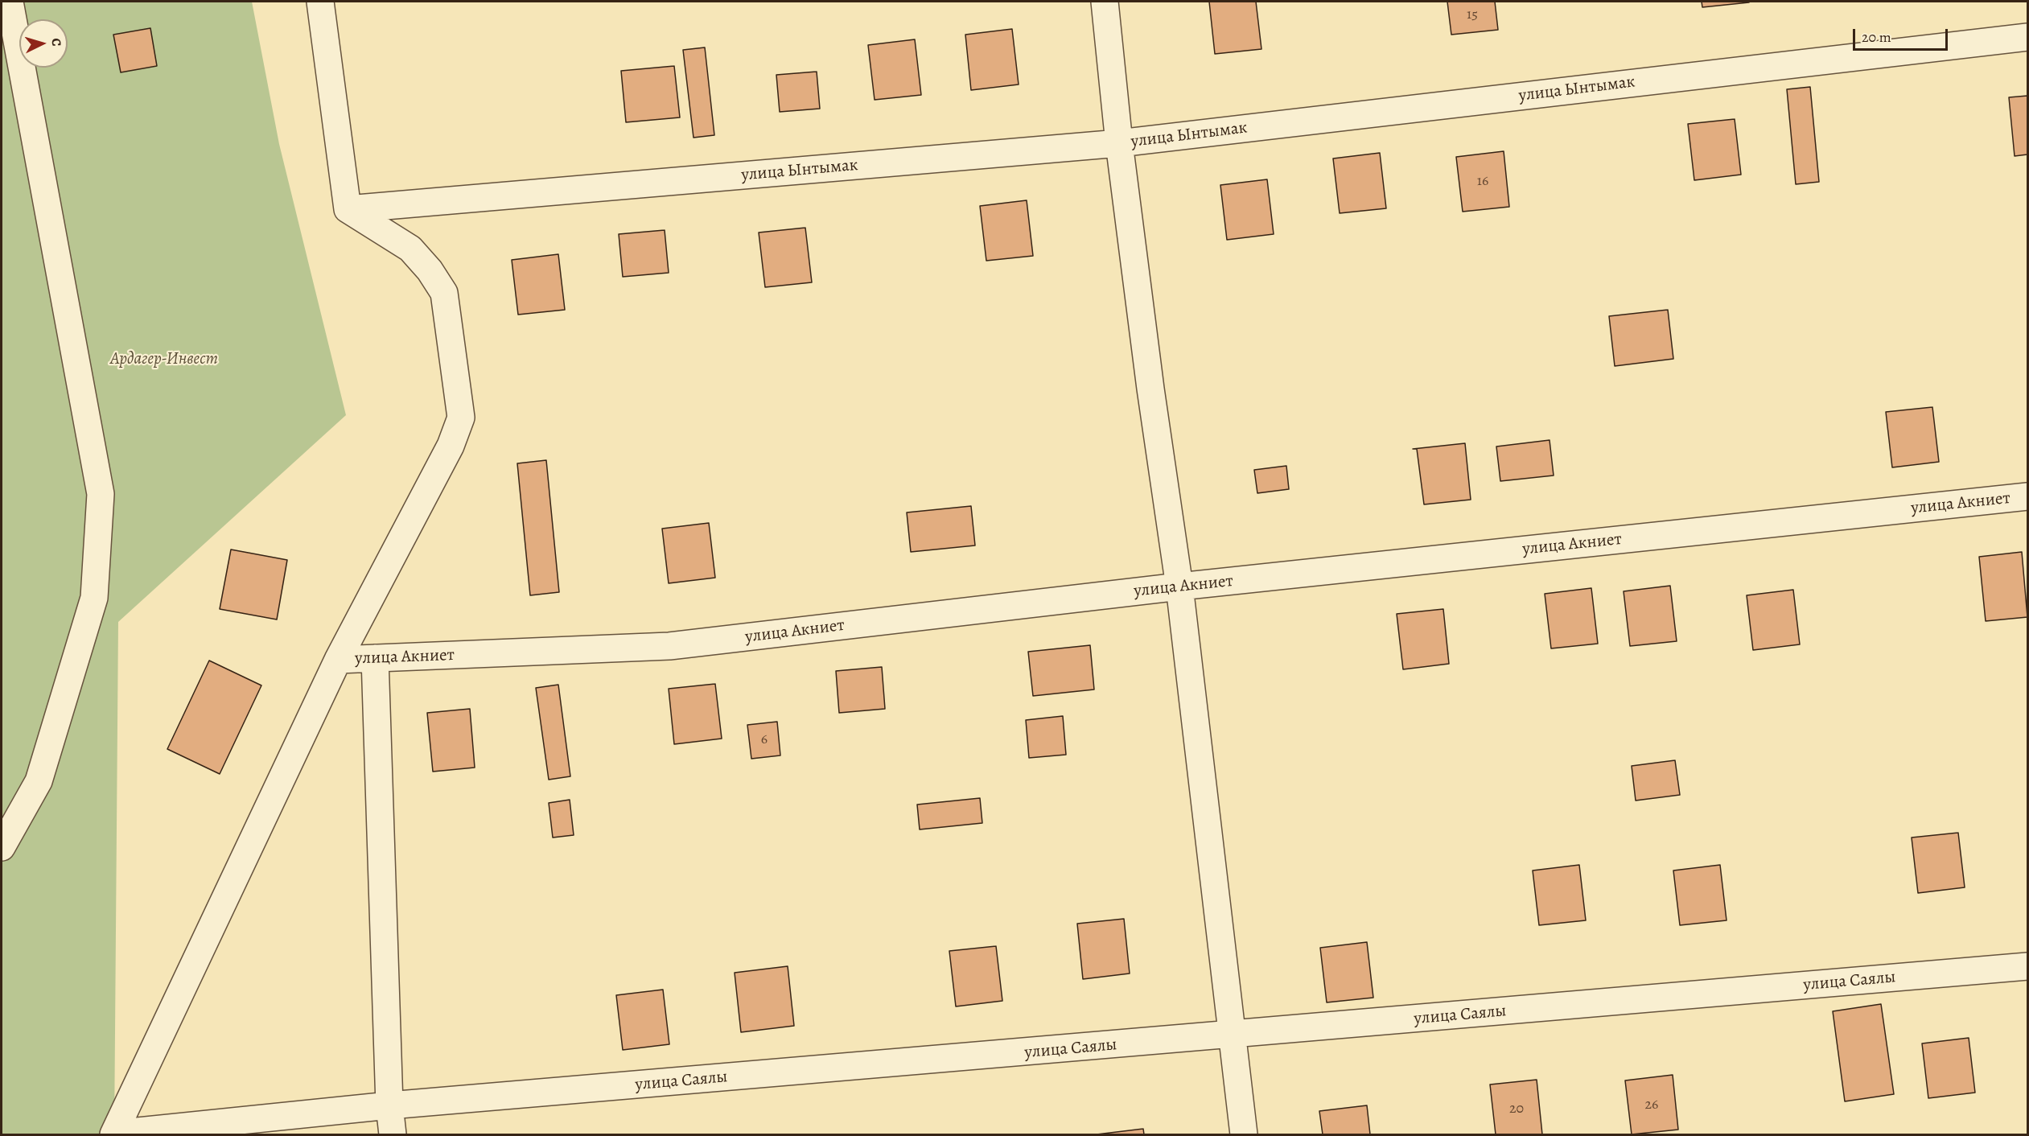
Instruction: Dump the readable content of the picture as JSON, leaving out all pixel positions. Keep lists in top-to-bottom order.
{
  "streets": {
    "street": ["улица Ынтымак", "улица Акниет", "улица Саялы"]
  },
  "parks": ["Ардагер-Инвест"],
  "house_numbers": [
    "15",
    "16",
    "6",
    "26",
    "20"
  ],
  "scale_bar": "20 m",
  "north": "right"
}
